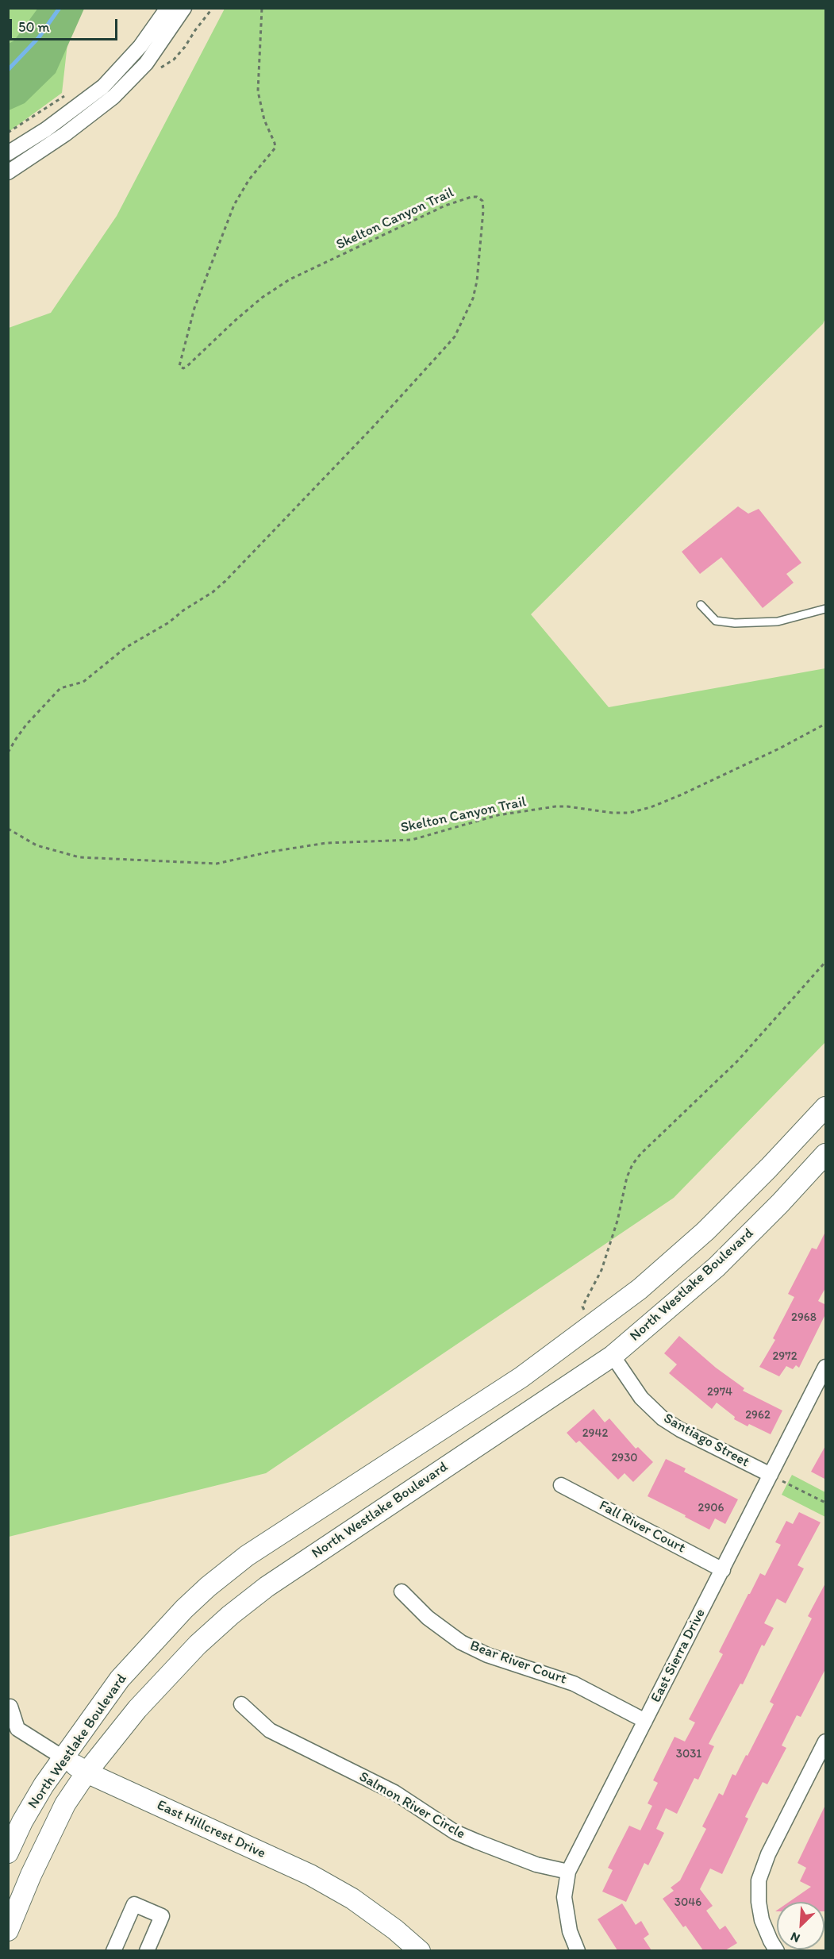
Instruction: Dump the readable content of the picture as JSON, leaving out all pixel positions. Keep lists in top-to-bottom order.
{
  "streets": {
    "main road": ["North Westlake Boulevard", "East Hillcrest Drive"],
    "street": [
      "Santiago Street",
      "Fall River Court",
      "East Sierra Drive",
      "Bear River Court",
      "Salmon River Circle"
    ],
    "path": ["Skelton Canyon Trail"]
  },
  "crossings": [
    ["North Westlake Boulevard", "Santiago Street"],
    ["North Westlake Boulevard", "East Hillcrest Drive"],
    ["Santiago Street", "East Sierra Drive"],
    ["Fall River Court", "East Sierra Drive"],
    ["East Sierra Drive", "Bear River Court"],
    ["East Sierra Drive", "Salmon River Circle"]
  ],
  "house_numbers": [
    "2968",
    "2972",
    "2974",
    "2962",
    "2942",
    "2930",
    "2906",
    "3031",
    "3046"
  ],
  "scale_bar": "50 m",
  "north": "bottom left"
}
